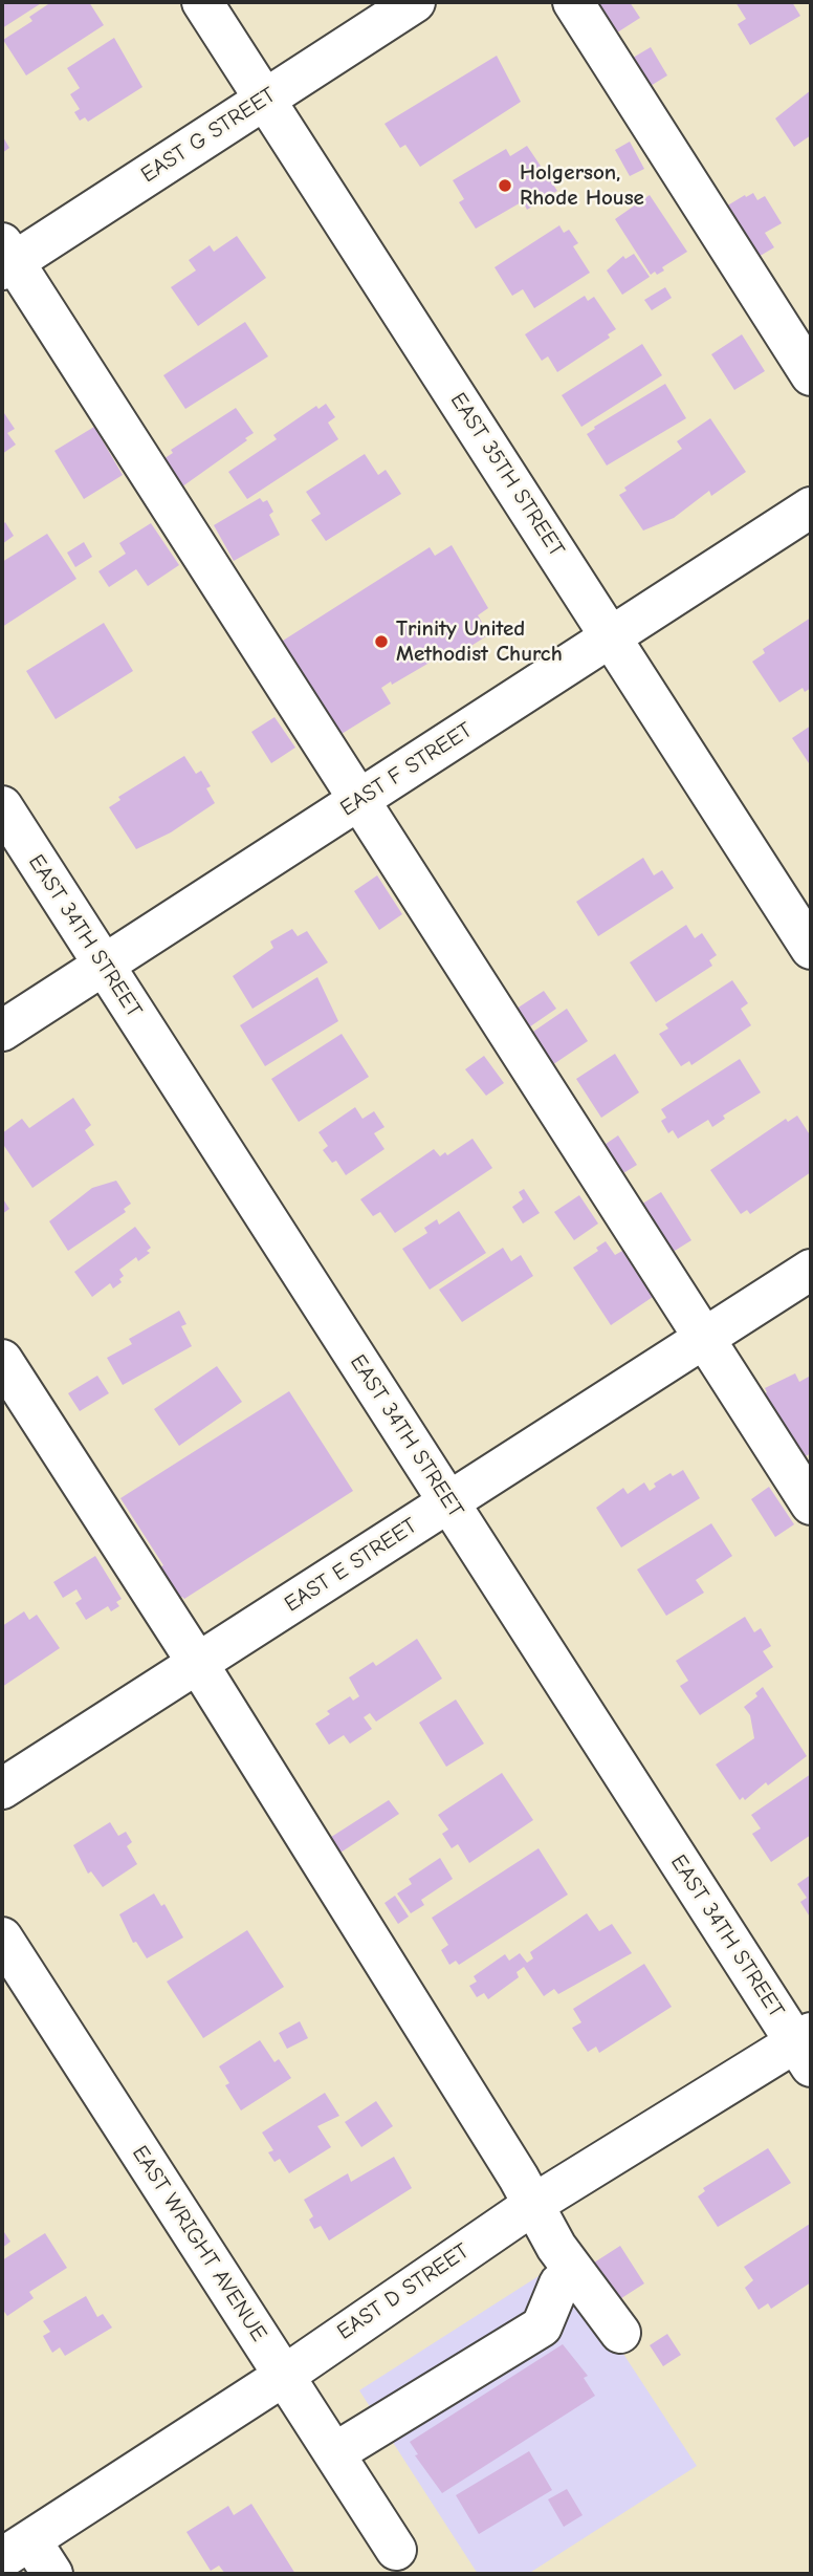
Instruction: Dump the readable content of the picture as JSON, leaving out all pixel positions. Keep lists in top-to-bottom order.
{
  "streets": {
    "street": [
      "EAST G STREET",
      "EAST 35TH STREET",
      "EAST F STREET",
      "EAST 34TH STREET",
      "EAST E STREET",
      "EAST WRIGHT AVENUE",
      "EAST D STREET"
    ]
  },
  "crossings": [
    ["EAST G STREET", "EAST 35TH STREET"],
    ["EAST 35TH STREET", "EAST F STREET"],
    ["EAST F STREET", "EAST 34TH STREET"],
    ["EAST 34TH STREET", "EAST E STREET"],
    ["EAST 34TH STREET", "EAST D STREET"],
    ["EAST WRIGHT AVENUE", "EAST D STREET"]
  ],
  "places": ["Holgerson, Rhode House", "Trinity United Methodist Church"]
}
